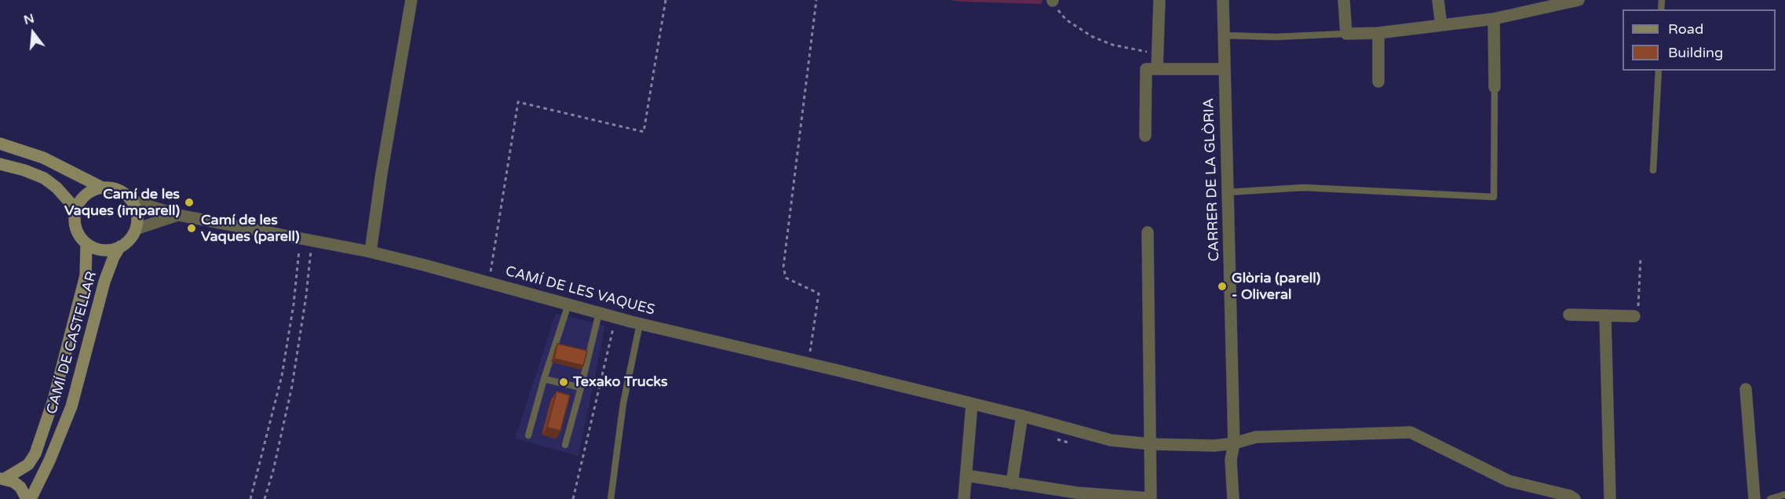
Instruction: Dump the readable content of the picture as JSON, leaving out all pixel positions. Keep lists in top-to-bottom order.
{
  "streets": {
    "main road": ["CAMÍ DE CASTELLAR"],
    "street": ["CARRER DE LA GLÒRIA", "CAMÍ DE LES VAQUES"]
  },
  "crossings": [
    ["CARRER DE LA GLÒRIA", "CAMÍ DE LES VAQUES"],
    ["CAMÍ DE LES VAQUES", "CAMÍ DE CASTELLAR"]
  ],
  "places": [
    "Camí de les Vaques (imparell)",
    "Camí de les Vaques (parell)",
    "Glòria (parell) - Oliveral",
    "Texako Trucks"
  ],
  "legend": ["Road", "Building"],
  "north": "top"
}
